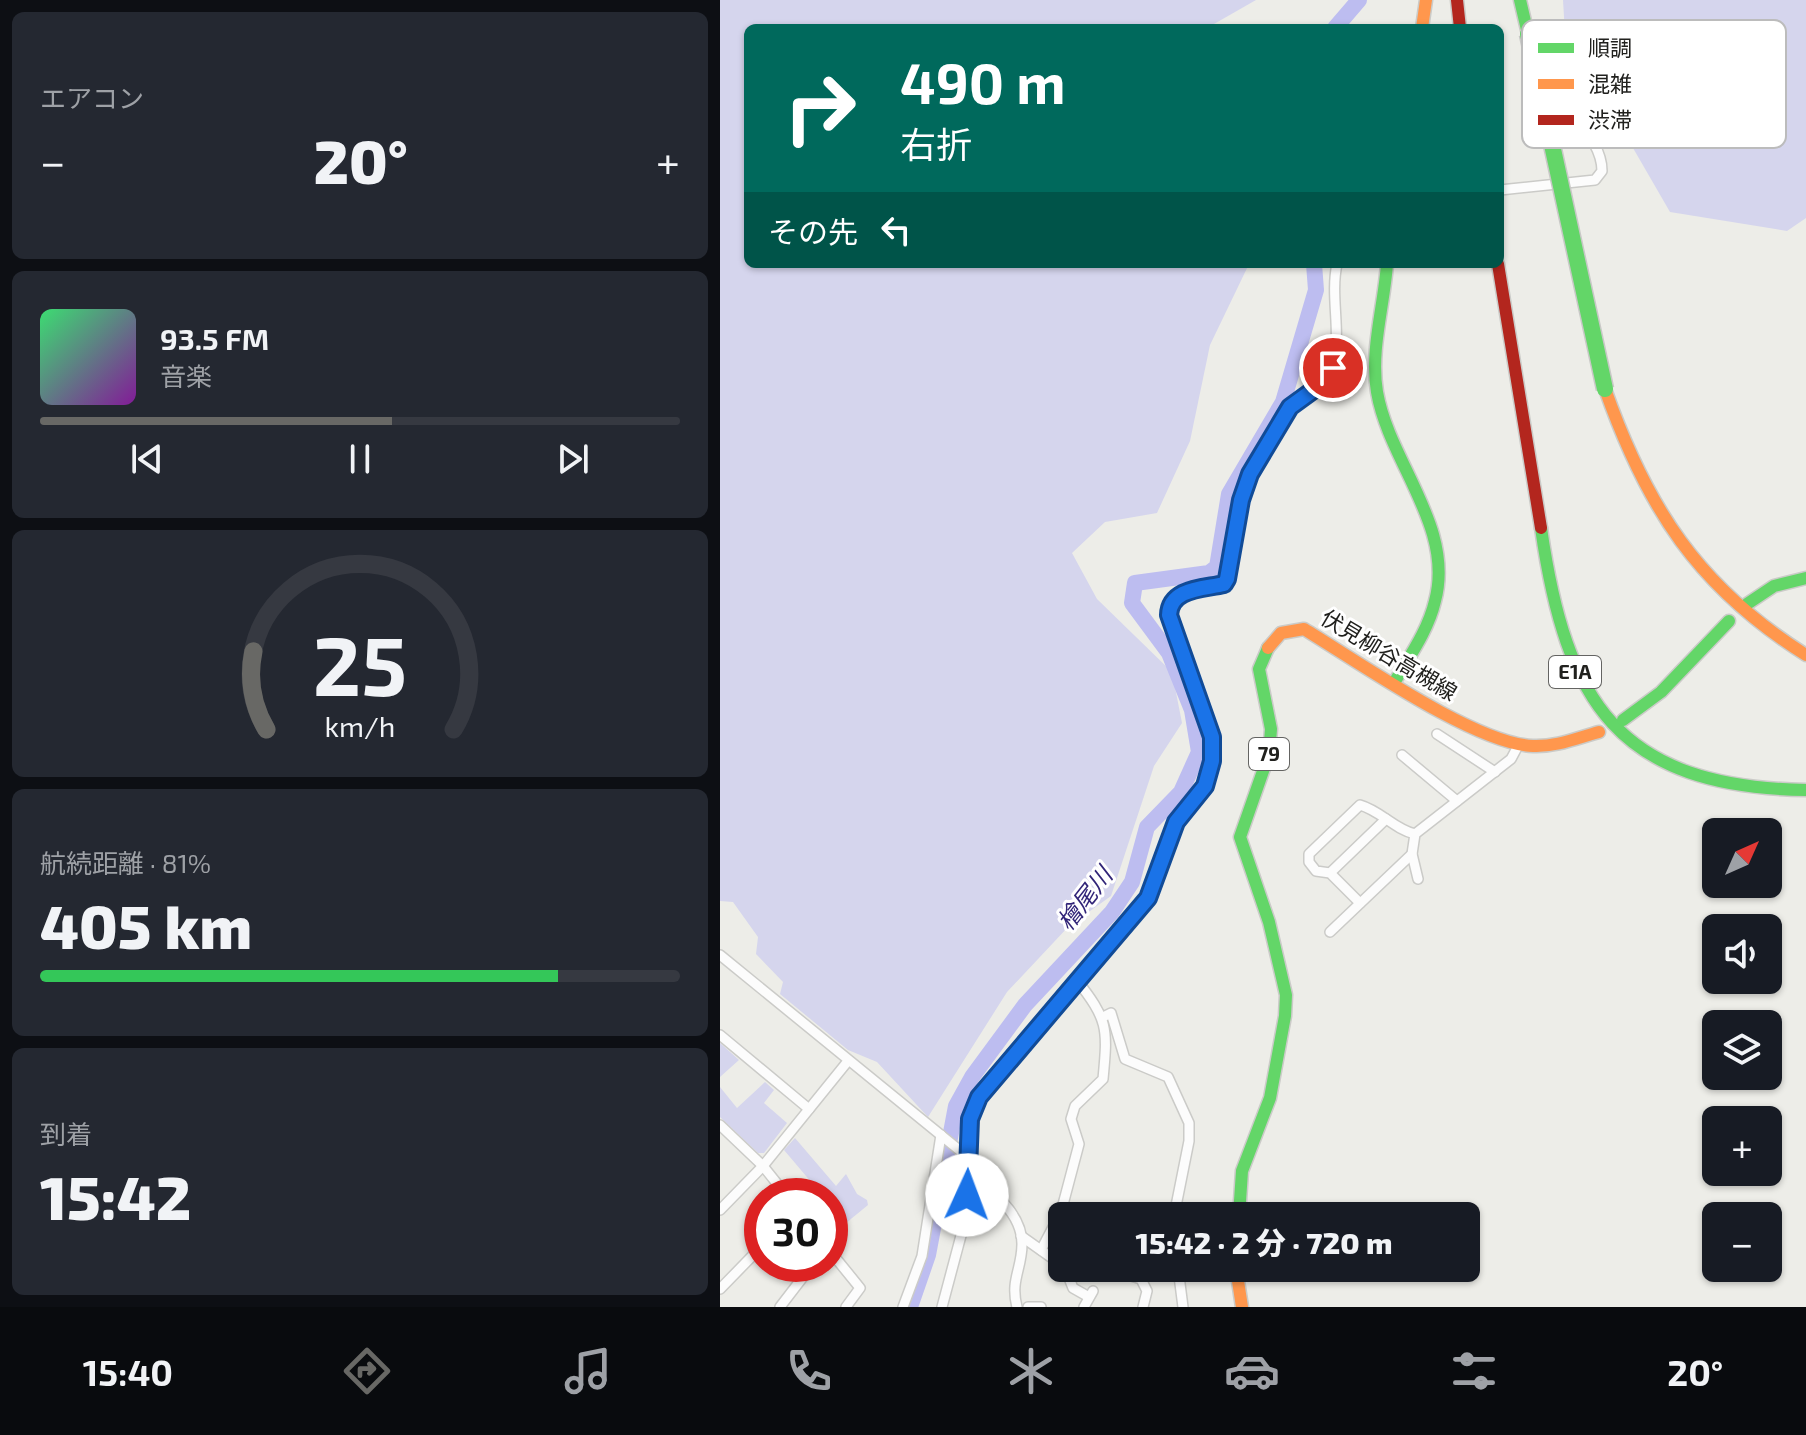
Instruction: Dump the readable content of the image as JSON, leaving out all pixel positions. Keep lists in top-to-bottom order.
{
  "streets": {
    "main road": ["伏見柳谷高槻線", "E1A", "79"]
  },
  "water": ["檜尾川"],
  "legend": ["順調", "混雑", "渋滞"],
  "north": "top right",
  "page": {
    "tile": [
      "エアコン",
      ["航続距離 · 81%", "405 km"],
      ["到着", "15:42"]
    ],
    "turn": ["490 m", "右折"],
    "heat": ["−", "20°", "+"],
    "then": "その先",
    "song": ["93.5 FM", "音楽"],
    "map_buttons": ["+", "−"],
    "limit": "30",
    "trip": "15:42 · 2 分 · 720 m",
    "tabs": ["15:40", "20°"],
    "gauge": ["25", "km/h"]
  }
}
